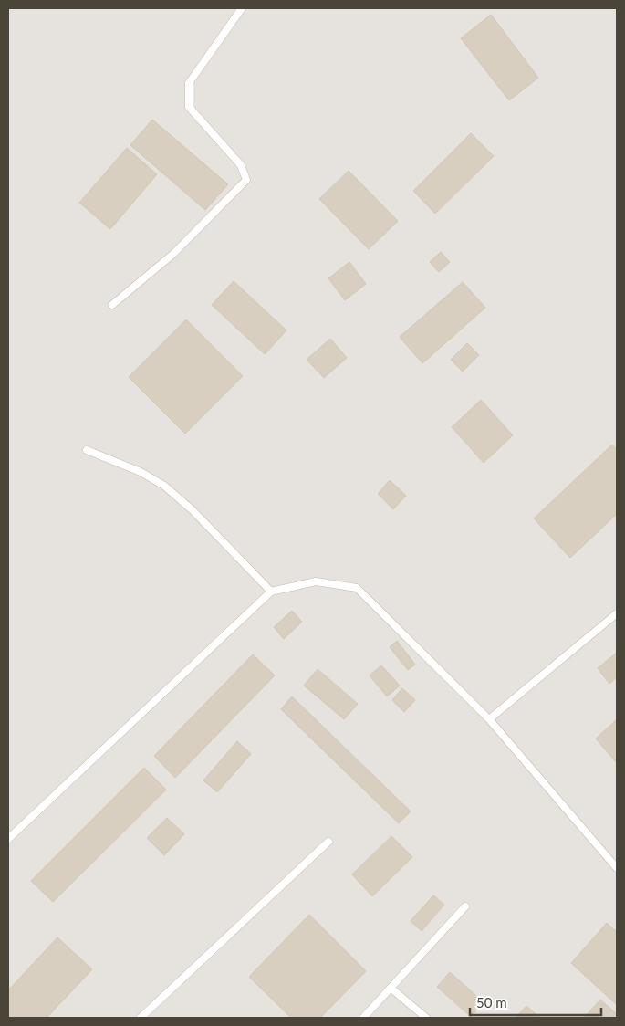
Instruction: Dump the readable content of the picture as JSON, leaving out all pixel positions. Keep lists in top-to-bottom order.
{
  "scale_bar": "50 m"
}
